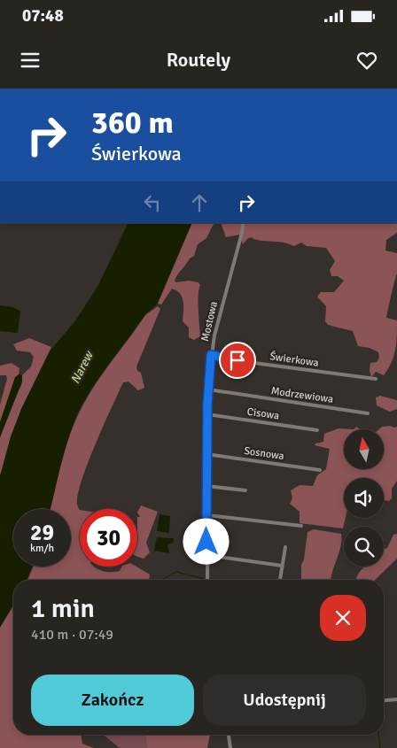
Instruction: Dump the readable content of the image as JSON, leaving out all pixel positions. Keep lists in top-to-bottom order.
{
  "streets": {
    "street": [
      "Mostowa",
      "Świerkowa",
      "Modrzewiowa",
      "Cisowa",
      "Sosnowa"
    ]
  },
  "crossings": [
    ["Mostowa", "Świerkowa"],
    ["Mostowa", "Modrzewiowa"],
    ["Mostowa", "Cisowa"],
    ["Mostowa", "Sosnowa"]
  ],
  "water": ["Narew"],
  "north": "top",
  "page": {
    "status": "07:48",
    "header": "Routely",
    "turn": ["360 m", "Świerkowa"],
    "speed": "29 km/h",
    "limit": "30",
    "heading": ["1 min", "410 m · 07:49"],
    "buttons": ["Zakończ", "Udostępnij"]
  }
}
